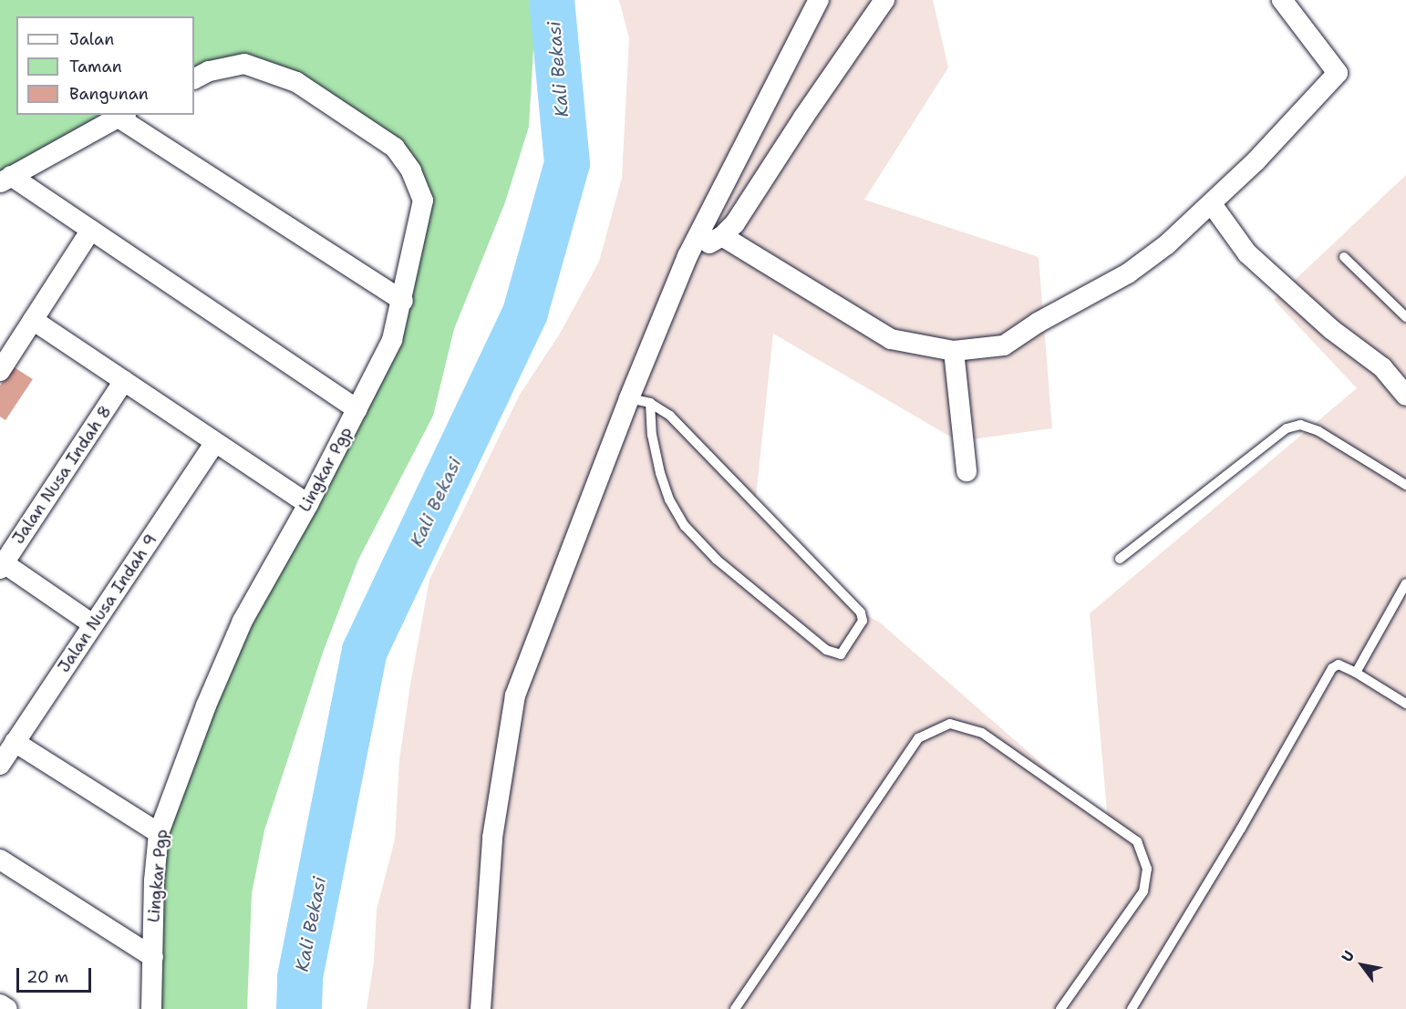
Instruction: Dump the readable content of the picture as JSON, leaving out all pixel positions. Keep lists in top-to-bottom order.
{
  "streets": {
    "street": ["Lingkar Pgp", "Jalan Nusa Indah 8", "Jalan Nusa Indah 9"]
  },
  "water": ["Kali Bekasi"],
  "legend": ["Jalan", "Taman", "Bangunan"],
  "scale_bar": "20 m",
  "north": "top left"
}
